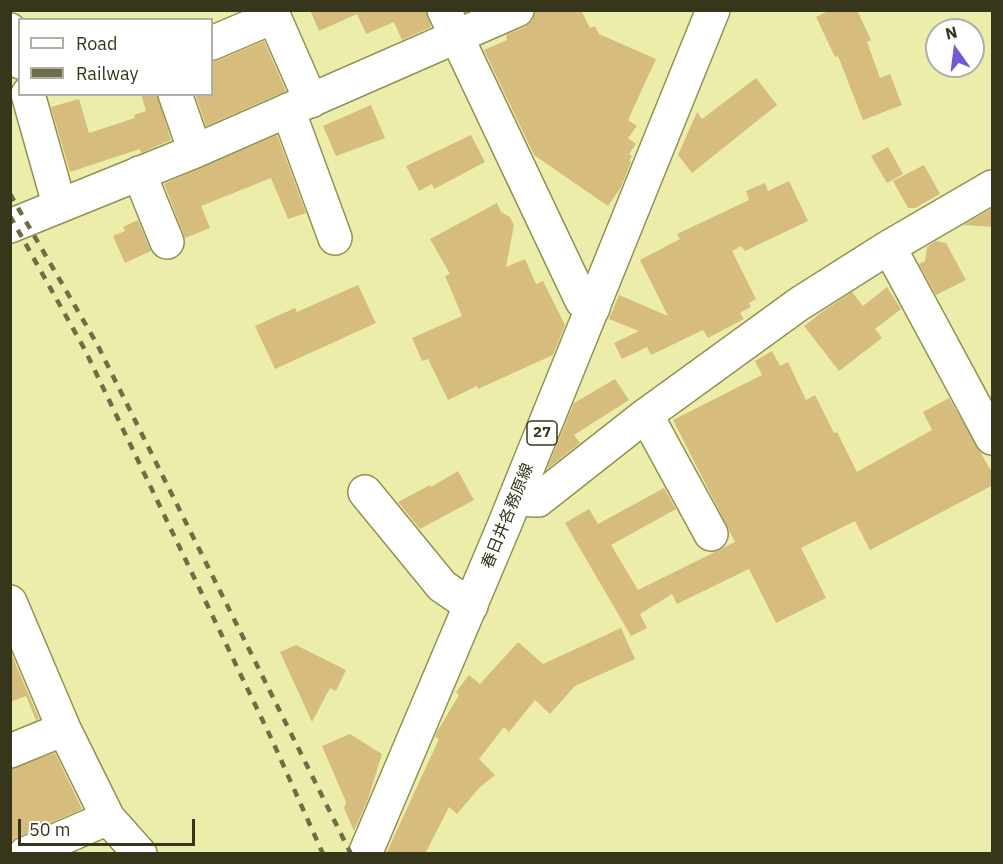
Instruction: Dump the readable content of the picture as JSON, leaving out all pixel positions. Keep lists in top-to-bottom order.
{
  "streets": {
    "street": ["27", "春日井各務原線"]
  },
  "legend": ["Road", "Railway"],
  "scale_bar": "50 m",
  "north": "top"
}
